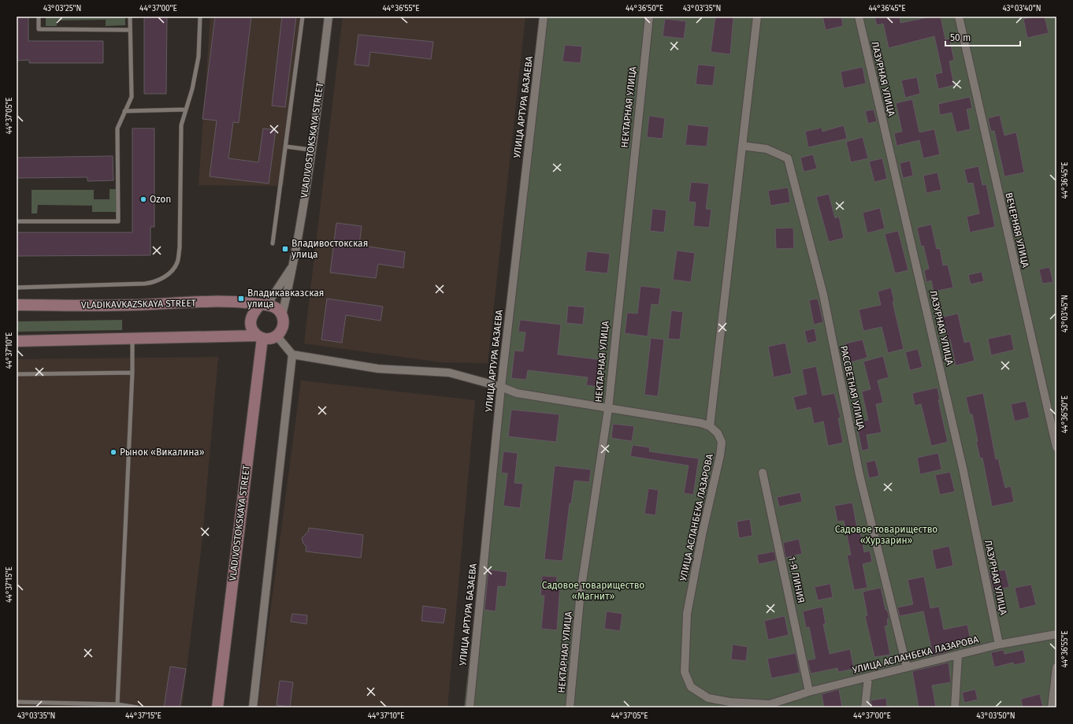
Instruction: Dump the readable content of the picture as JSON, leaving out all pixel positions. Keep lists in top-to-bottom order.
{
  "streets": {
    "main road": ["VLADIVOSTOKSKAYA STREET", "VLADIKAVKAZSKAYA STREET"],
    "street": [
      "ЛАЗУРНАЯ УЛИЦА",
      "УЛИЦА АРТУРА БАЗАЕВА",
      "НЕКТАРНАЯ УЛИЦА",
      "ВЕЧЕРНЯЯ УЛИЦА",
      "РАССВЕТНАЯ УЛИЦА",
      "УЛИЦА АСЛАНБЕКА ЛАЗАРОВА",
      "1-Я ЛИНИЯ"
    ]
  },
  "crossings": [
    ["ЛАЗУРНАЯ УЛИЦА", "УЛИЦА АСЛАНБЕКА ЛАЗАРОВА"],
    ["VLADIVOSTOKSKAYA STREET", "VLADIKAVKAZSKAYA STREET"],
    ["РАССВЕТНАЯ УЛИЦА", "УЛИЦА АСЛАНБЕКА ЛАЗАРОВА"],
    ["УЛИЦА АСЛАНБЕКА ЛАЗАРОВА", "1-Я ЛИНИЯ"]
  ],
  "parks": ["Садовое товарищество «Хурзарин»", "Садовое товарищество «Магнит»"],
  "places": {
    "other": ["Ozon", "Рынок «Викалина»"],
    "transit": ["Владивостокская улица", "Владикавказская улица"]
  },
  "scale_bar": "50 m",
  "coordinates": [
    "43°03'25\"N",
    "44°37'00\"E",
    "44°36'55\"E",
    "44°36'50\"E",
    "43°03'35\"N",
    "44°36'45\"E",
    "43°03'40\"N",
    "44°37'05\"E",
    "43°03'45\"N",
    "44°37'10\"E",
    "44°37'15\"E",
    "43°03'50\"N"
  ]
}
